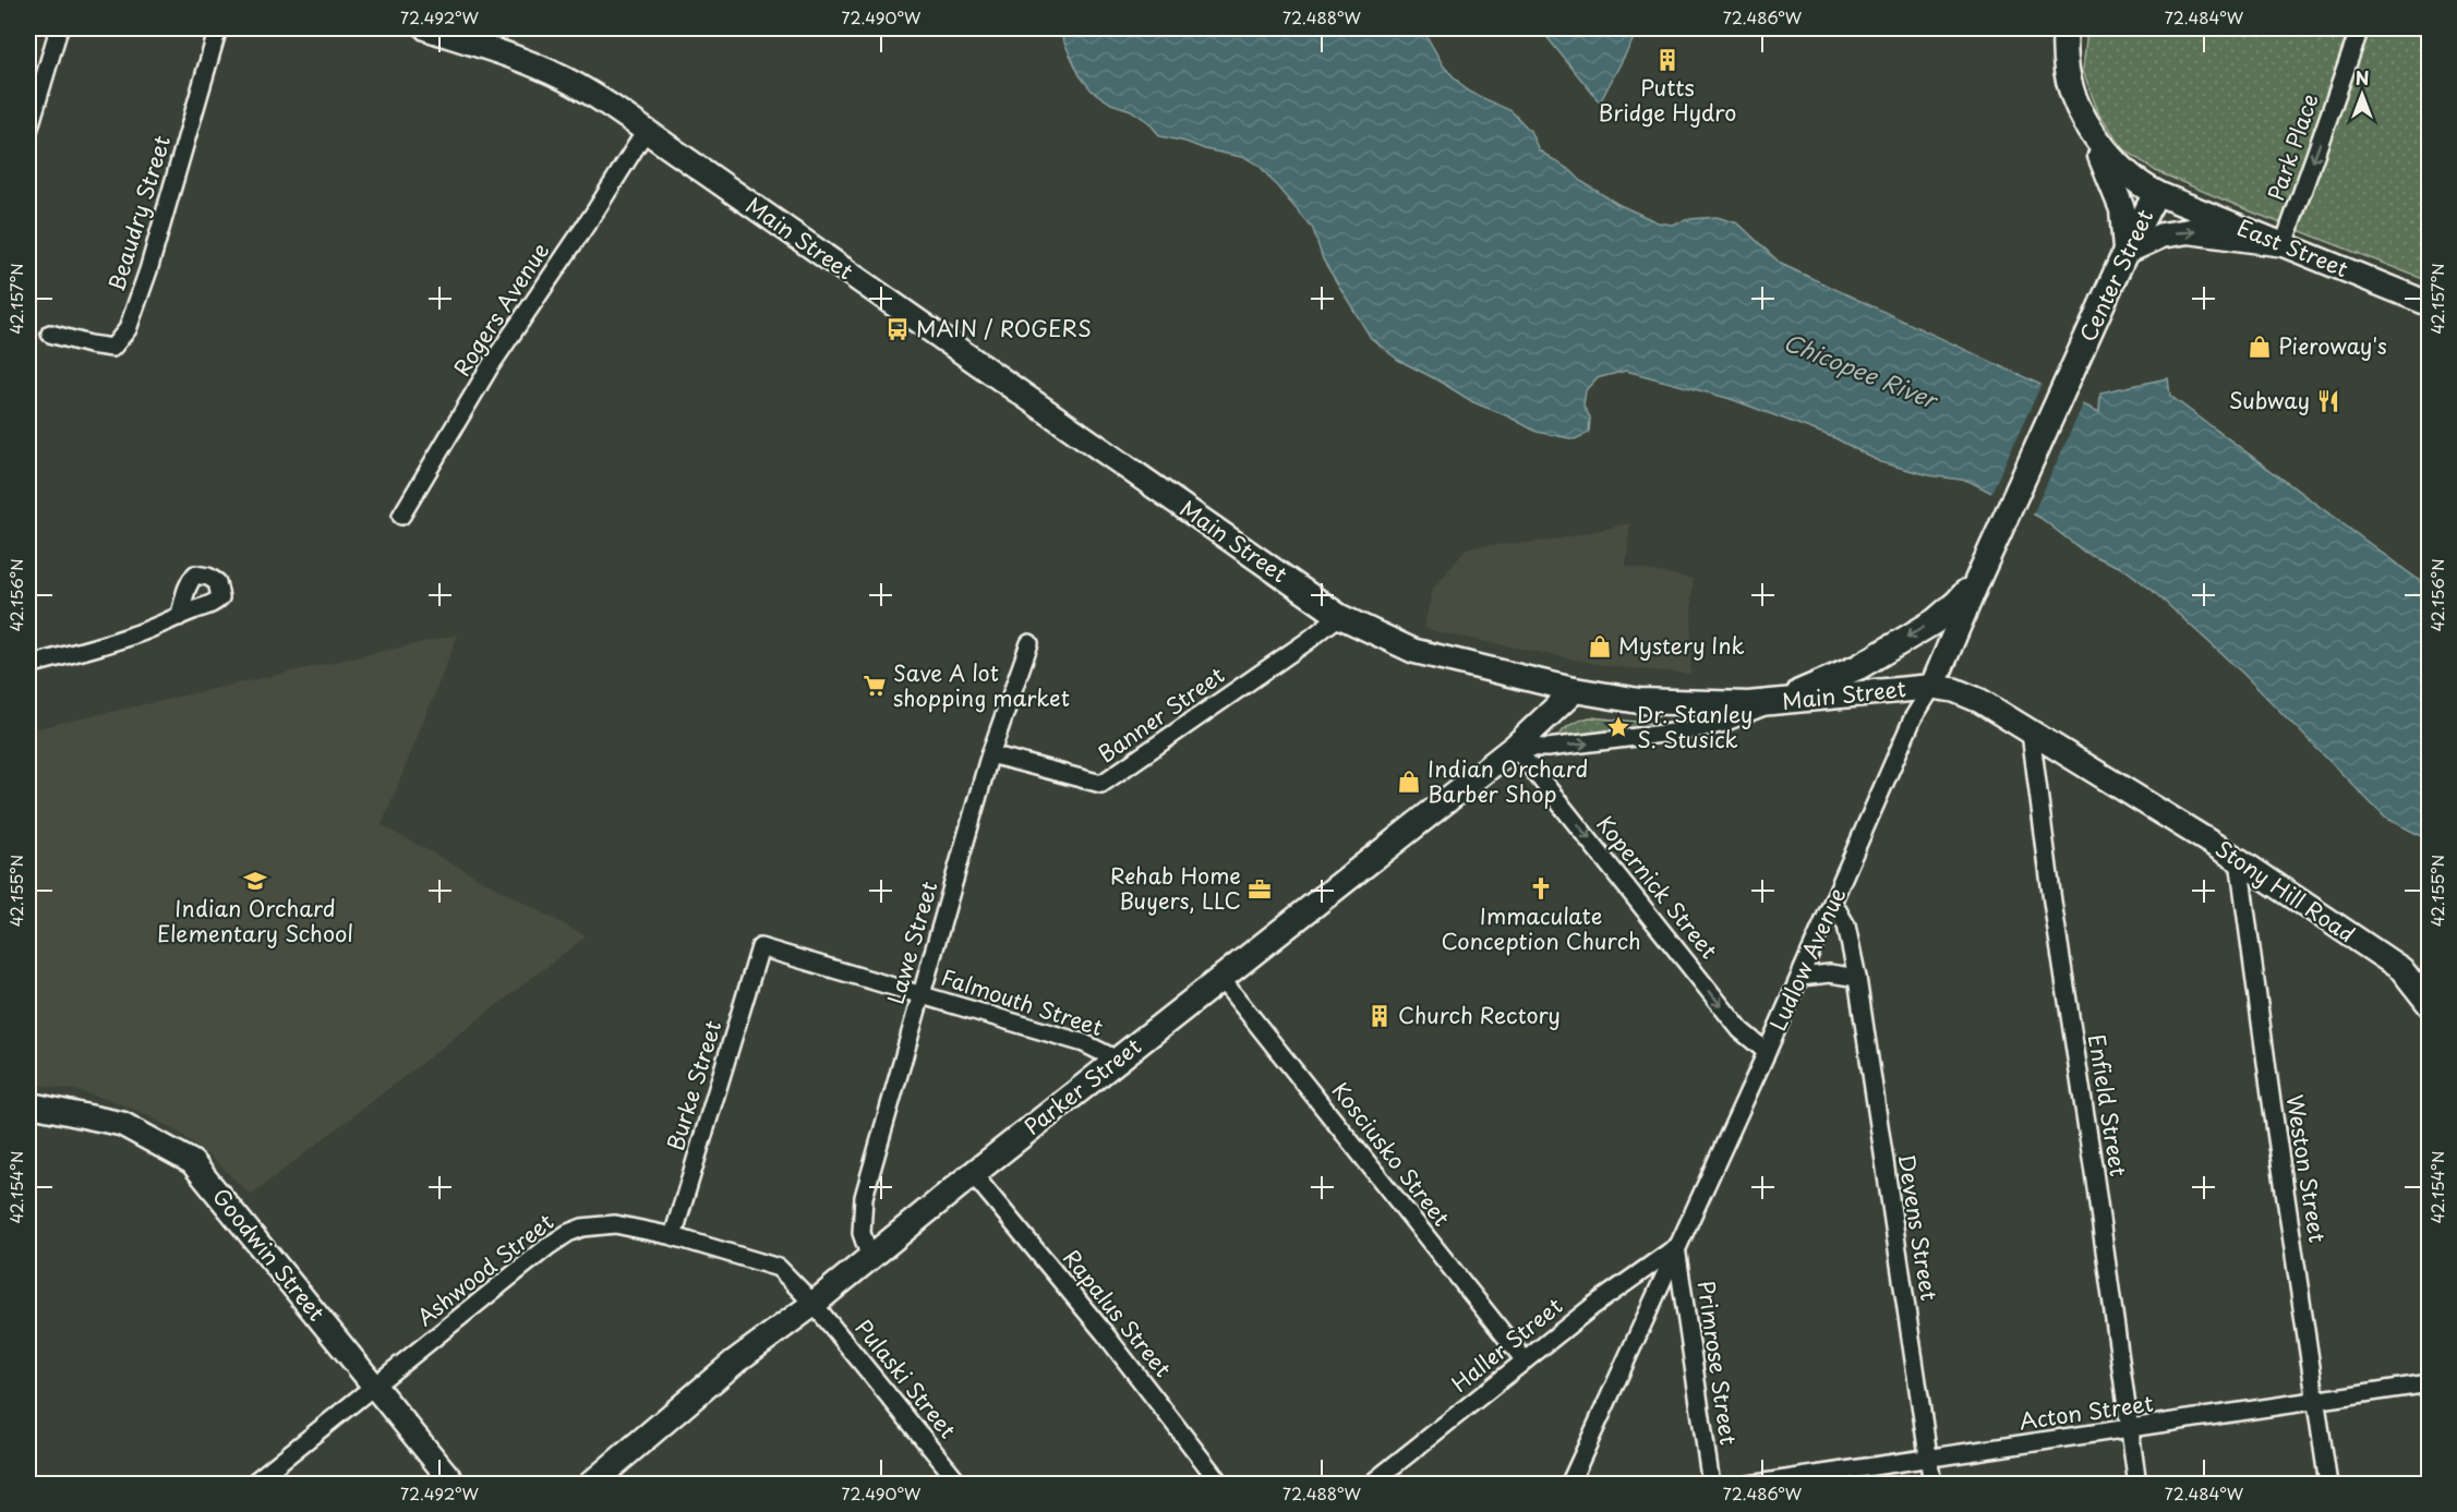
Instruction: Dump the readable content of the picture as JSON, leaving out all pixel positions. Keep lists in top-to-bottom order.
{
  "streets": {
    "main road": [
      "Main Street",
      "East Street",
      "Center Street",
      "Stony Hill Road",
      "Ludlow Avenue",
      "Parker Street",
      "Goodwin Street"
    ],
    "street": [
      "Park Place",
      "Beaudry Street",
      "Rogers Avenue",
      "Banner Street",
      "Kopernick Street",
      "Lawe Street",
      "Falmouth Street",
      "Burke Street",
      "Enfield Street",
      "Kosciusko Street",
      "Weston Street",
      "Devens Street",
      "Ashwood Street",
      "Rapalus Street",
      "Haller Street",
      "Primrose Street",
      "Pulaski Street",
      "Acton Street"
    ]
  },
  "crossings": [
    ["Park Place", "East Street"],
    ["Main Street", "Rogers Avenue"],
    ["Main Street", "Banner Street"],
    ["Main Street", "Stony Hill Road"],
    ["Main Street", "Ludlow Avenue"],
    ["Main Street", "Parker Street"],
    ["Main Street", "Enfield Street"],
    ["East Street", "Center Street"],
    ["Center Street", "Ludlow Avenue"],
    ["Banner Street", "Lawe Street"],
    ["Kopernick Street", "Ludlow Avenue"],
    ["Kopernick Street", "Parker Street"],
    ["Stony Hill Road", "Weston Street"],
    ["Lawe Street", "Falmouth Street"],
    ["Lawe Street", "Parker Street"],
    ["Ludlow Avenue", "Devens Street"],
    ["Ludlow Avenue", "Haller Street"],
    ["Ludlow Avenue", "Primrose Street"],
    ["Falmouth Street", "Burke Street"],
    ["Falmouth Street", "Parker Street"],
    ["Burke Street", "Ashwood Street"],
    ["Parker Street", "Kosciusko Street"],
    ["Parker Street", "Ashwood Street"],
    ["Parker Street", "Rapalus Street"],
    ["Parker Street", "Pulaski Street"],
    ["Enfield Street", "Acton Street"],
    ["Kosciusko Street", "Haller Street"],
    ["Weston Street", "Acton Street"],
    ["Devens Street", "Acton Street"],
    ["Goodwin Street", "Ashwood Street"],
    ["Ashwood Street", "Pulaski Street"],
    ["Haller Street", "Primrose Street"]
  ],
  "one_way": ["Park Place", "Kopernick Street"],
  "water": ["Chicopee River"],
  "places": {
    "building": ["Putts Bridge Hydro", "Church Rectory"],
    "bus stop": ["MAIN / ROGERS"],
    "shop": ["Pieroway's", "Mystery Ink", "Indian Orchard Barber Shop"],
    "restaurant": ["Subway"],
    "supermarket": ["Save A lot shopping market"],
    "place": ["Dr. Stanley S. Stusick"],
    "school or university": ["Indian Orchard Elementary School"],
    "church": ["Immaculate Conception Church"],
    "office": ["Rehab Home Buyers, LLC"]
  },
  "north": "top",
  "coordinates": [
    "72.492°W",
    "72.490°W",
    "72.488°W",
    "72.486°W",
    "72.484°W",
    "42.157°N",
    "42.156°N",
    "42.155°N",
    "42.154°N"
  ]
}
